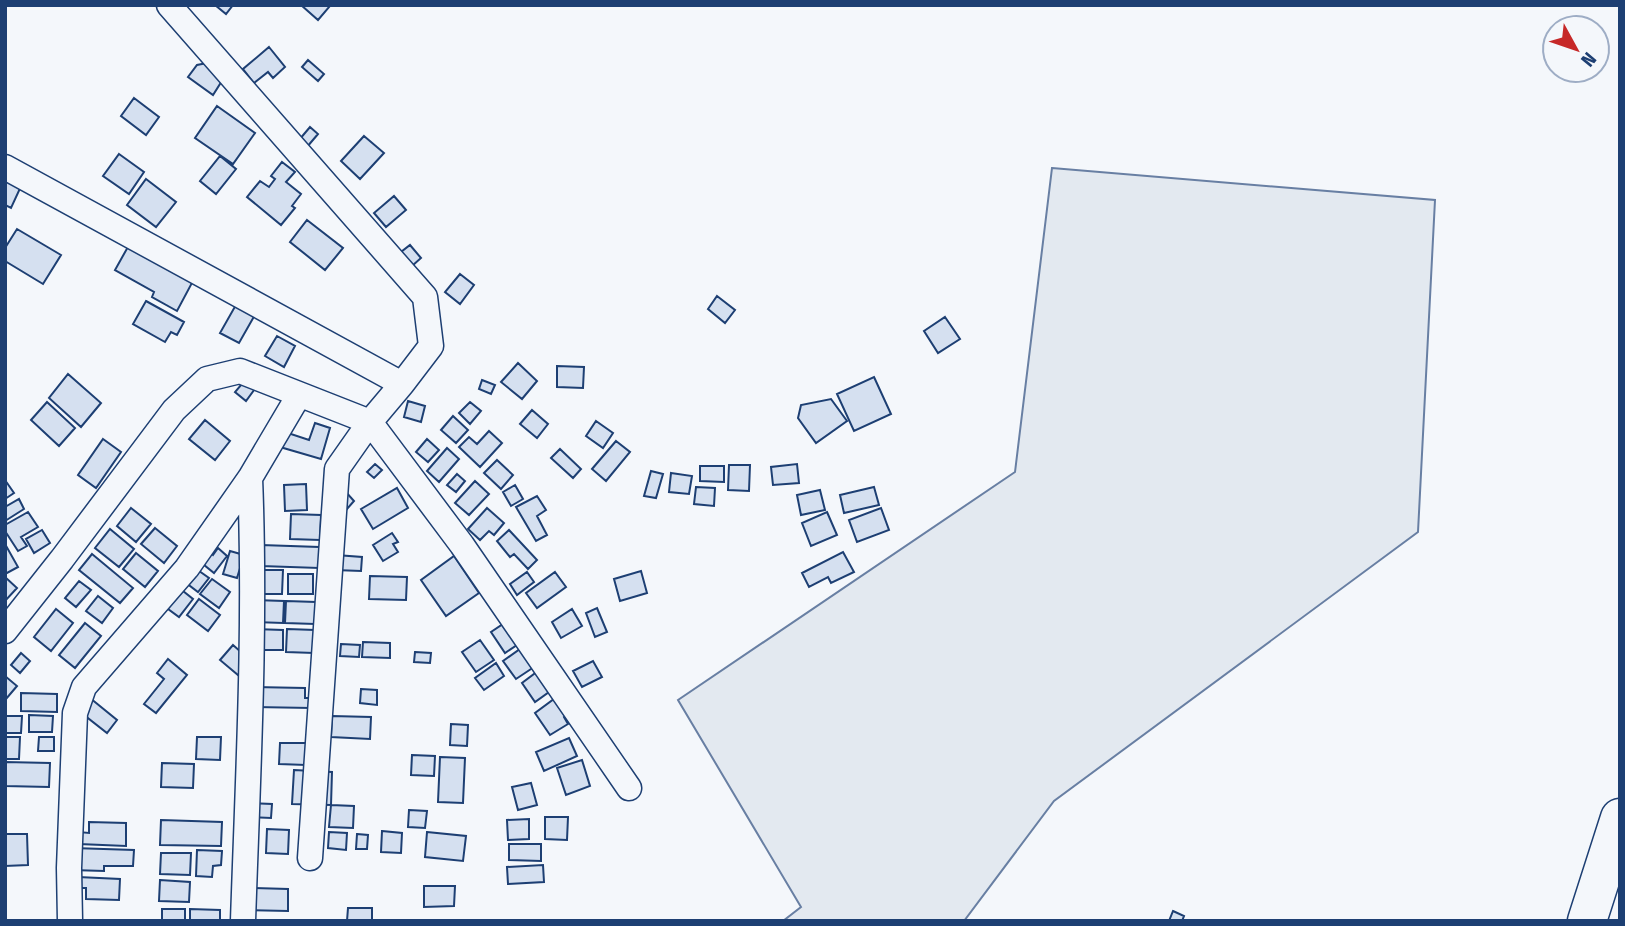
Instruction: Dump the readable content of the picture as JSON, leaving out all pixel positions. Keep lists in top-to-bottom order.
{
  "north": "bottom right"
}
